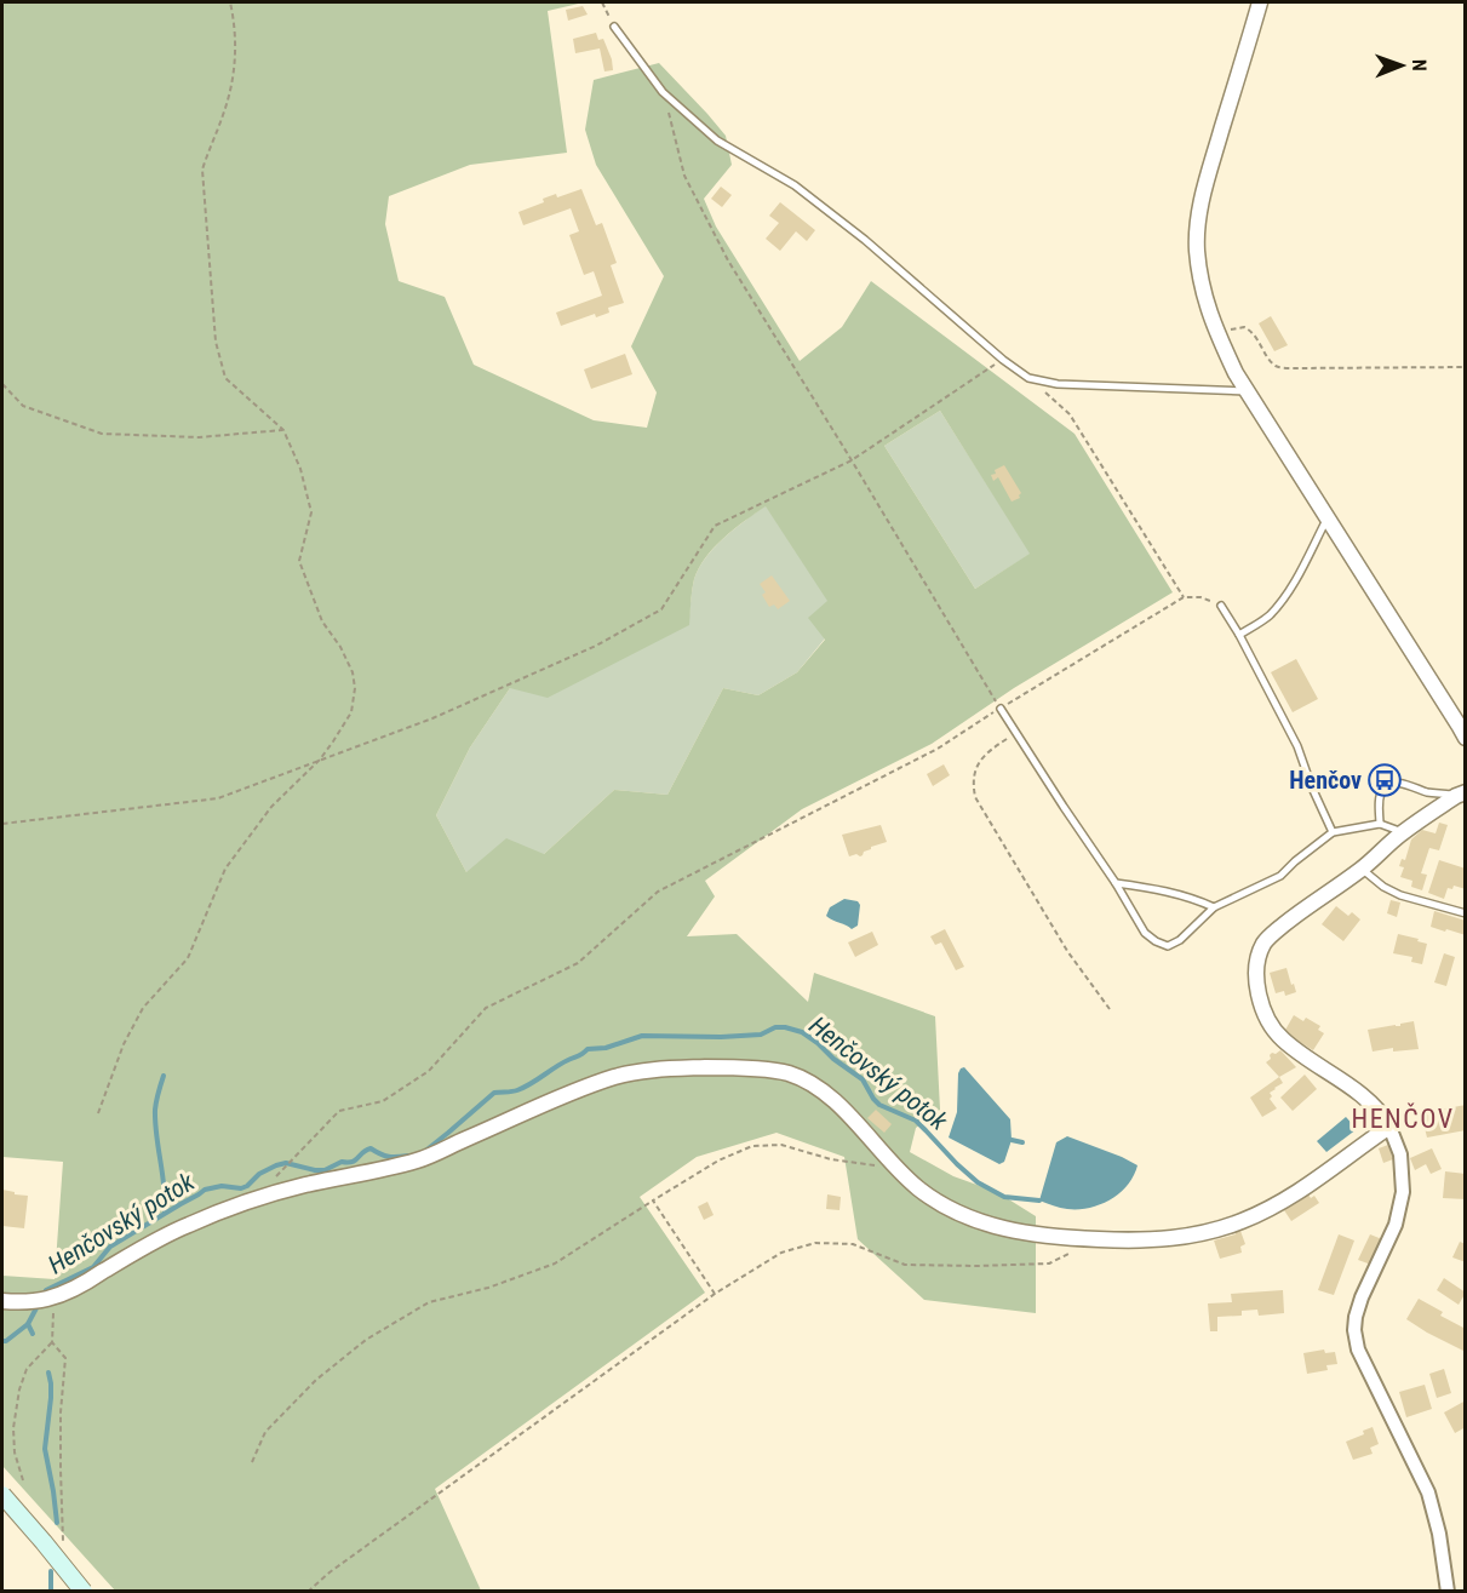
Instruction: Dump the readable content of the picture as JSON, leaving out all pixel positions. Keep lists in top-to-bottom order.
{
  "districts": ["HENČOV"],
  "water": ["Henčovský potok"],
  "places": {
    "bus stop": ["Henčov"]
  },
  "north": "right"
}
